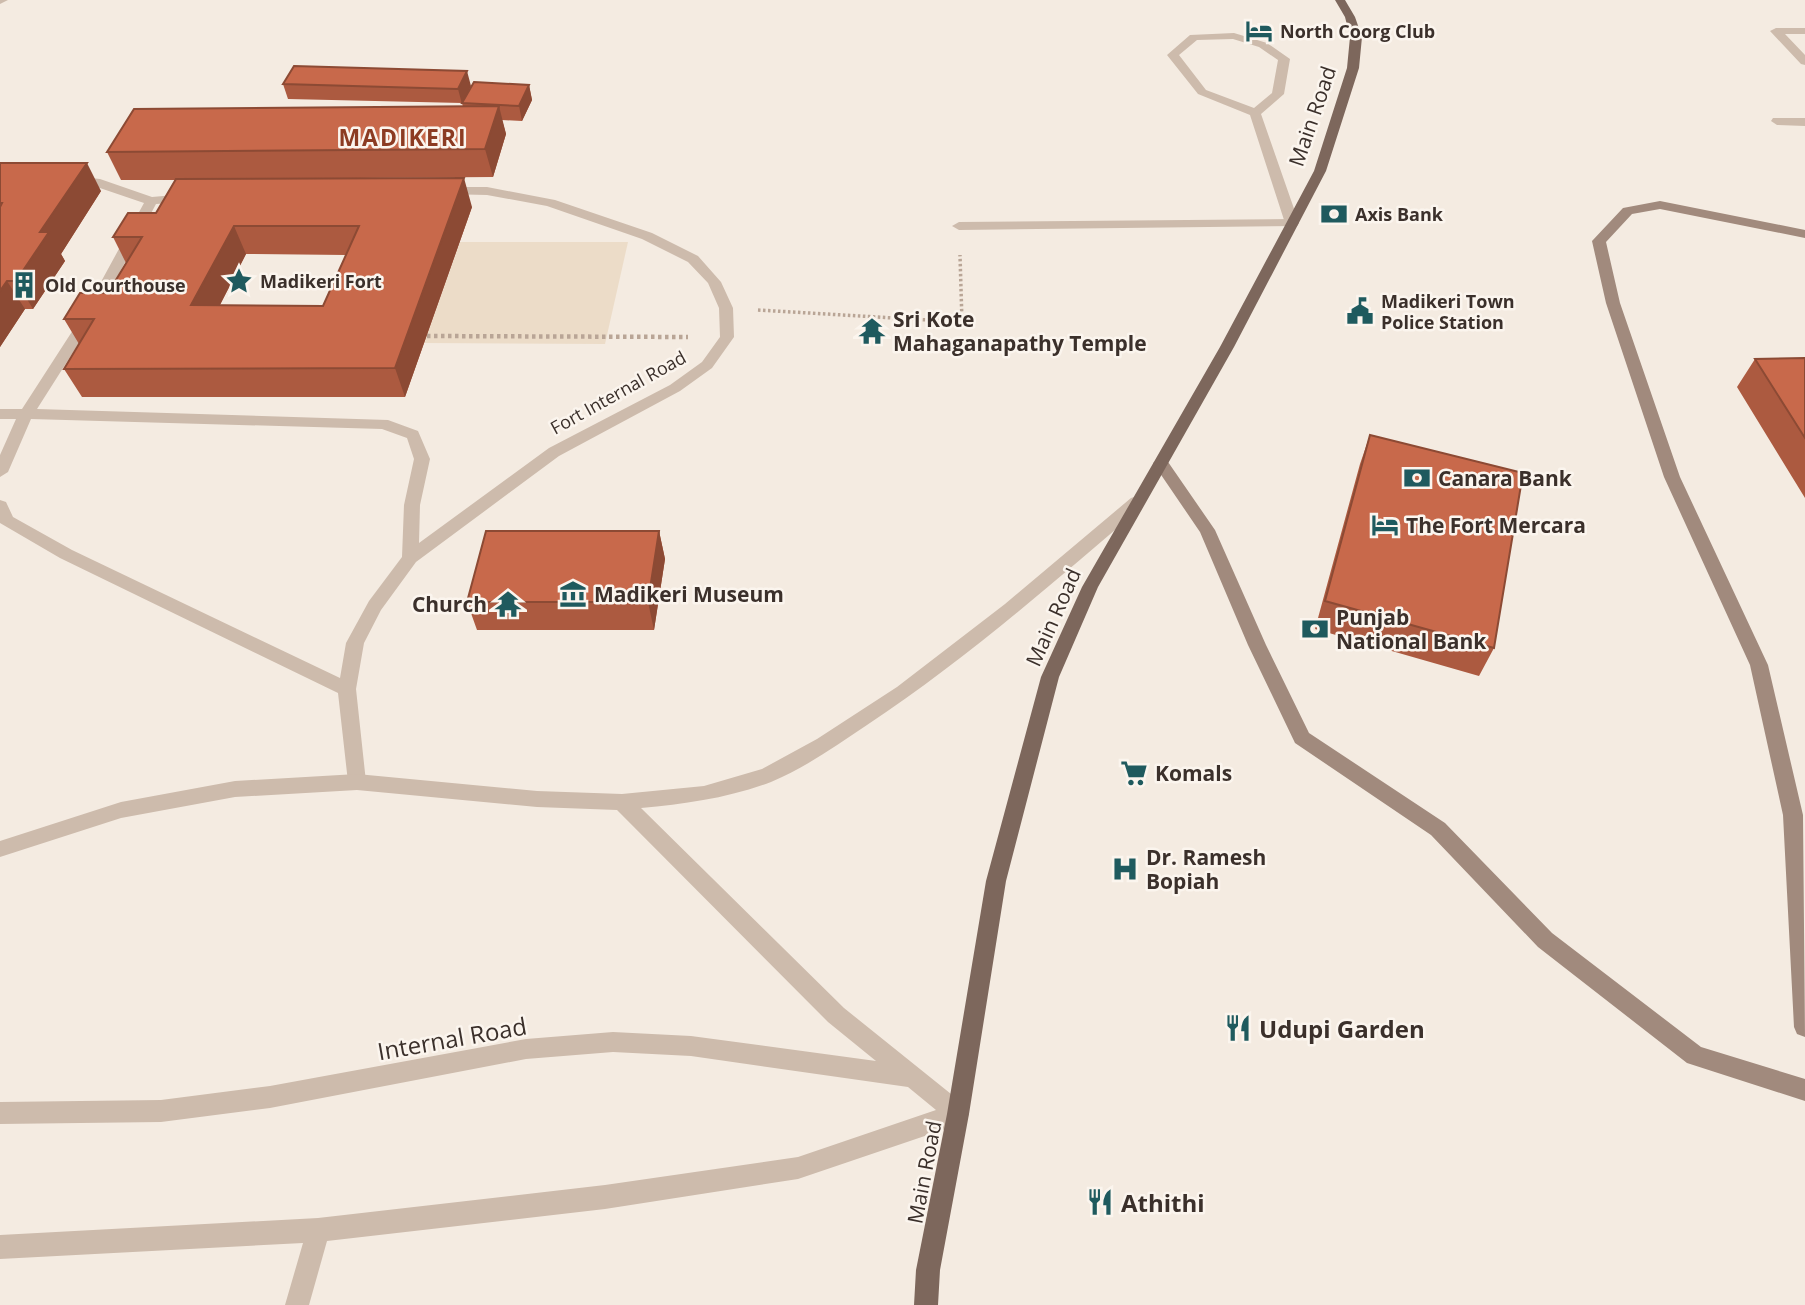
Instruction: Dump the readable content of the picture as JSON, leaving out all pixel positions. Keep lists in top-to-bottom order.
{
  "streets": {
    "main road": ["Main Road"],
    "street": ["Fort Internal Road", "Internal Road"]
  },
  "districts": ["MADIKERI"],
  "places": {
    "hotel": ["North Coorg Club", "The Fort Mercara"],
    "bank": ["Axis Bank", "Canara Bank", "Punjab National Bank"],
    "place": ["Madikeri Fort"],
    "building": ["Old Courthouse"],
    "public building": ["Madikeri Town Police Station"],
    "temple": ["Sri Kote Mahaganapathy Temple", "Church"],
    "museum": ["Madikeri Museum"],
    "supermarket": ["Komals"],
    "hospital": ["Dr. Ramesh Bopiah"],
    "restaurant": ["Udupi Garden", "Athithi"]
  }
}
